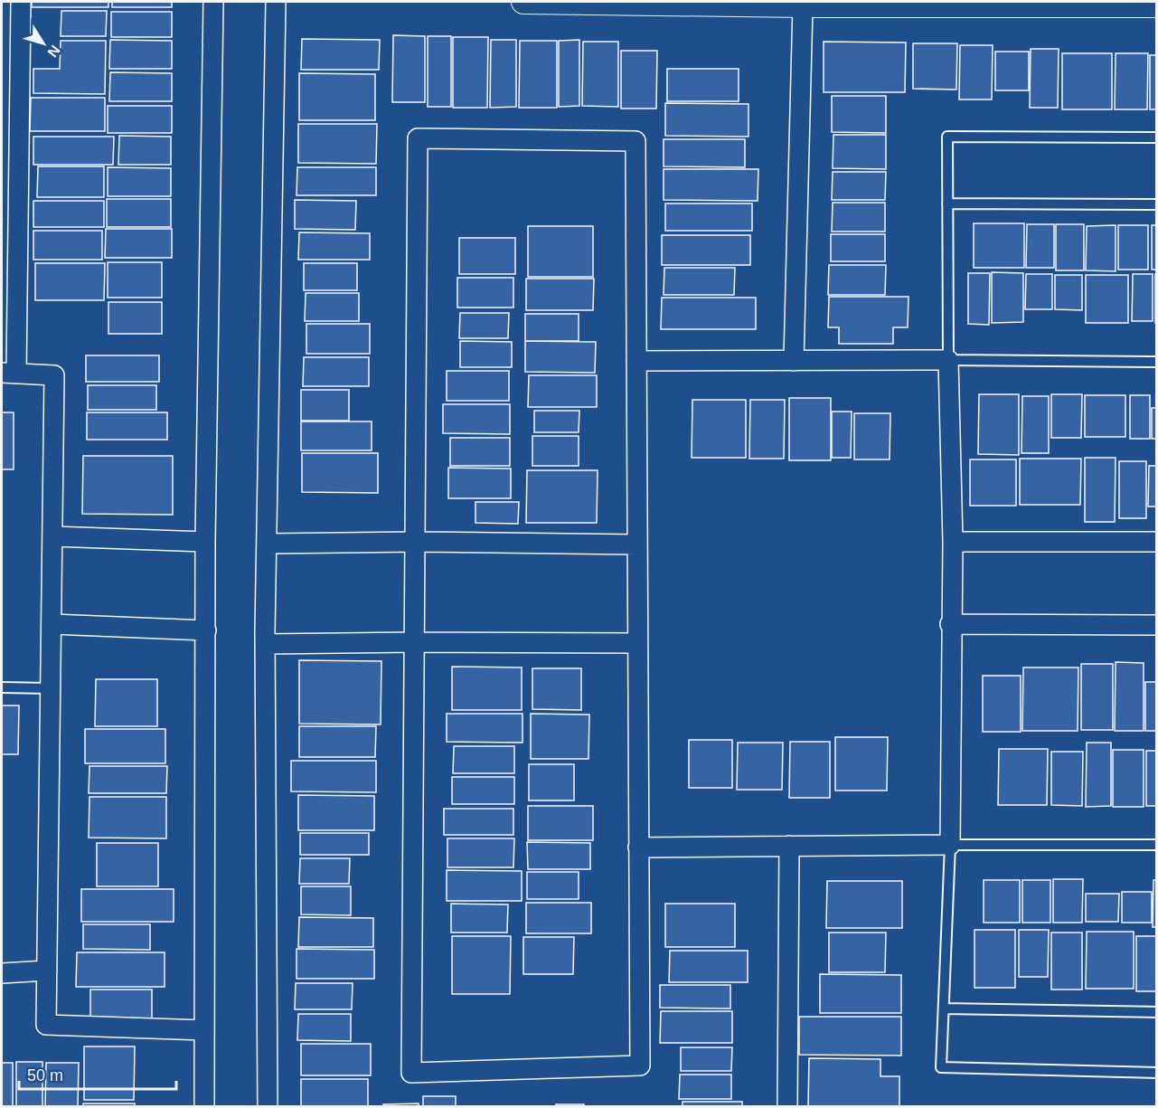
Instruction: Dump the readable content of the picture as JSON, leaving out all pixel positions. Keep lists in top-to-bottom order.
{
  "scale_bar": "50 m",
  "north": "bottom right"
}
